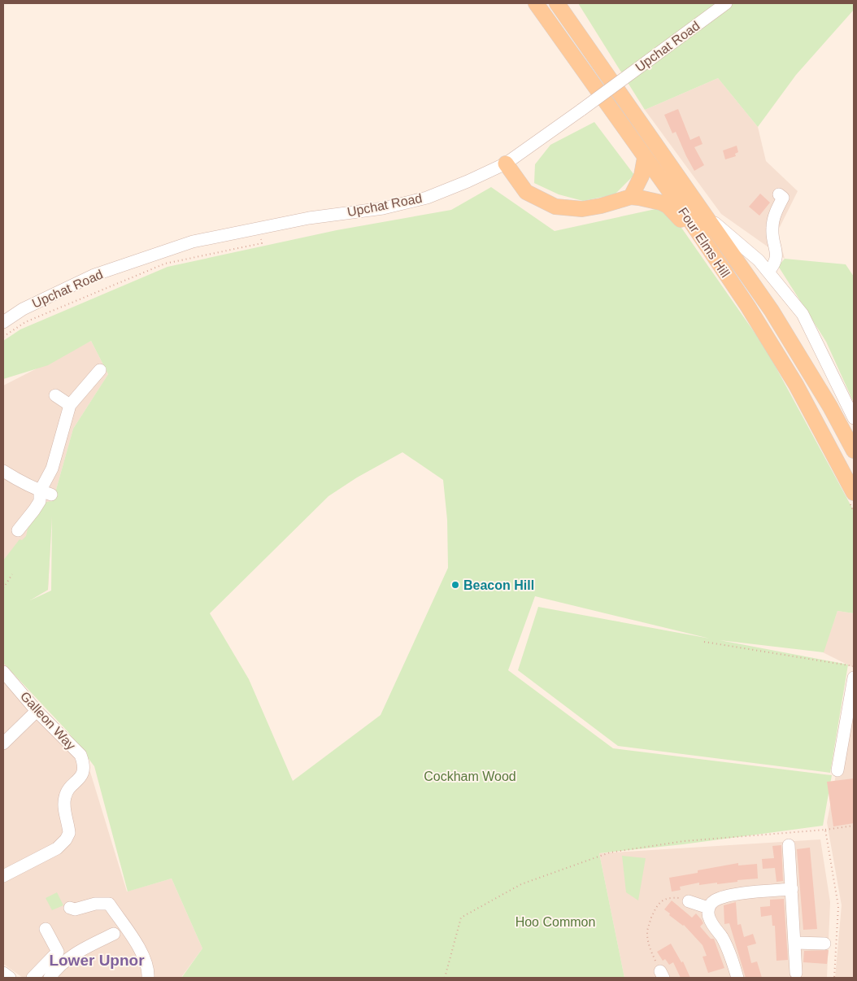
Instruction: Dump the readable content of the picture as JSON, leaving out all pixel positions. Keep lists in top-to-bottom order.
{
  "streets": {
    "main road": ["Four Elms Hill"],
    "street": ["Upchat Road", "Galleon Way"]
  },
  "districts": ["Lower Upnor"],
  "parks": ["Cockham Wood", "Hoo Common"],
  "places": ["Beacon Hill"]
}
